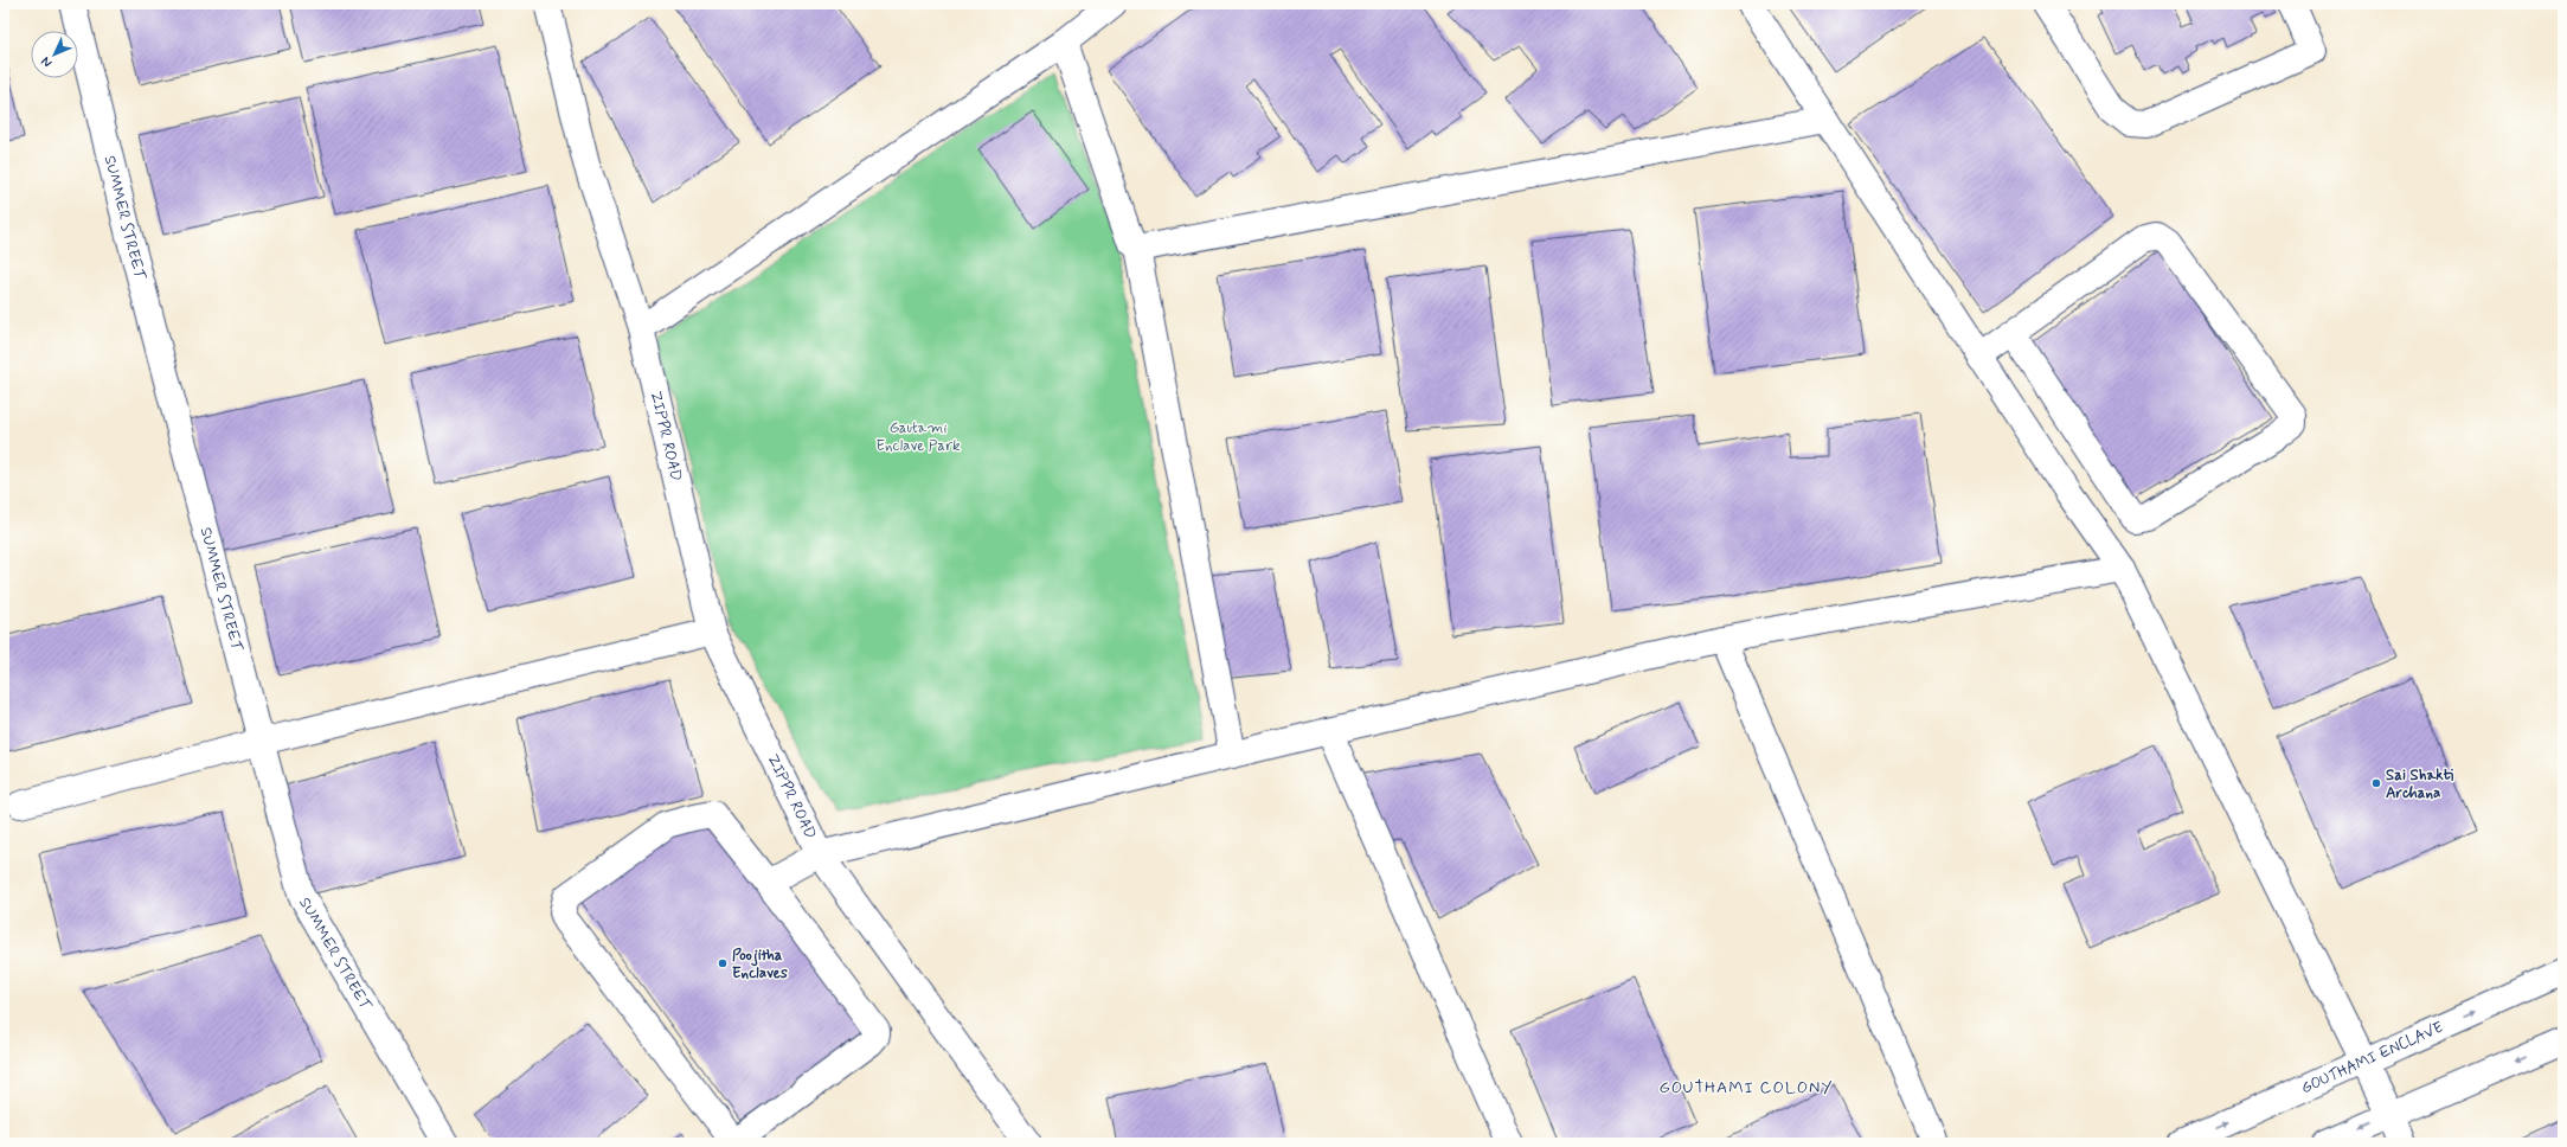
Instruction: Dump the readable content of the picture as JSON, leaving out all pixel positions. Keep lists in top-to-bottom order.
{
  "streets": {
    "street": ["SUMMER STREET", "ZIPPR ROAD", "GOUTHAMI ENCLAVE"]
  },
  "districts": ["GOUTHAMI COLONY"],
  "parks": ["Gautami Enclave Park"],
  "places": ["Sai Shakti Archana", "Poojitha Enclaves"],
  "north": "bottom left"
}
